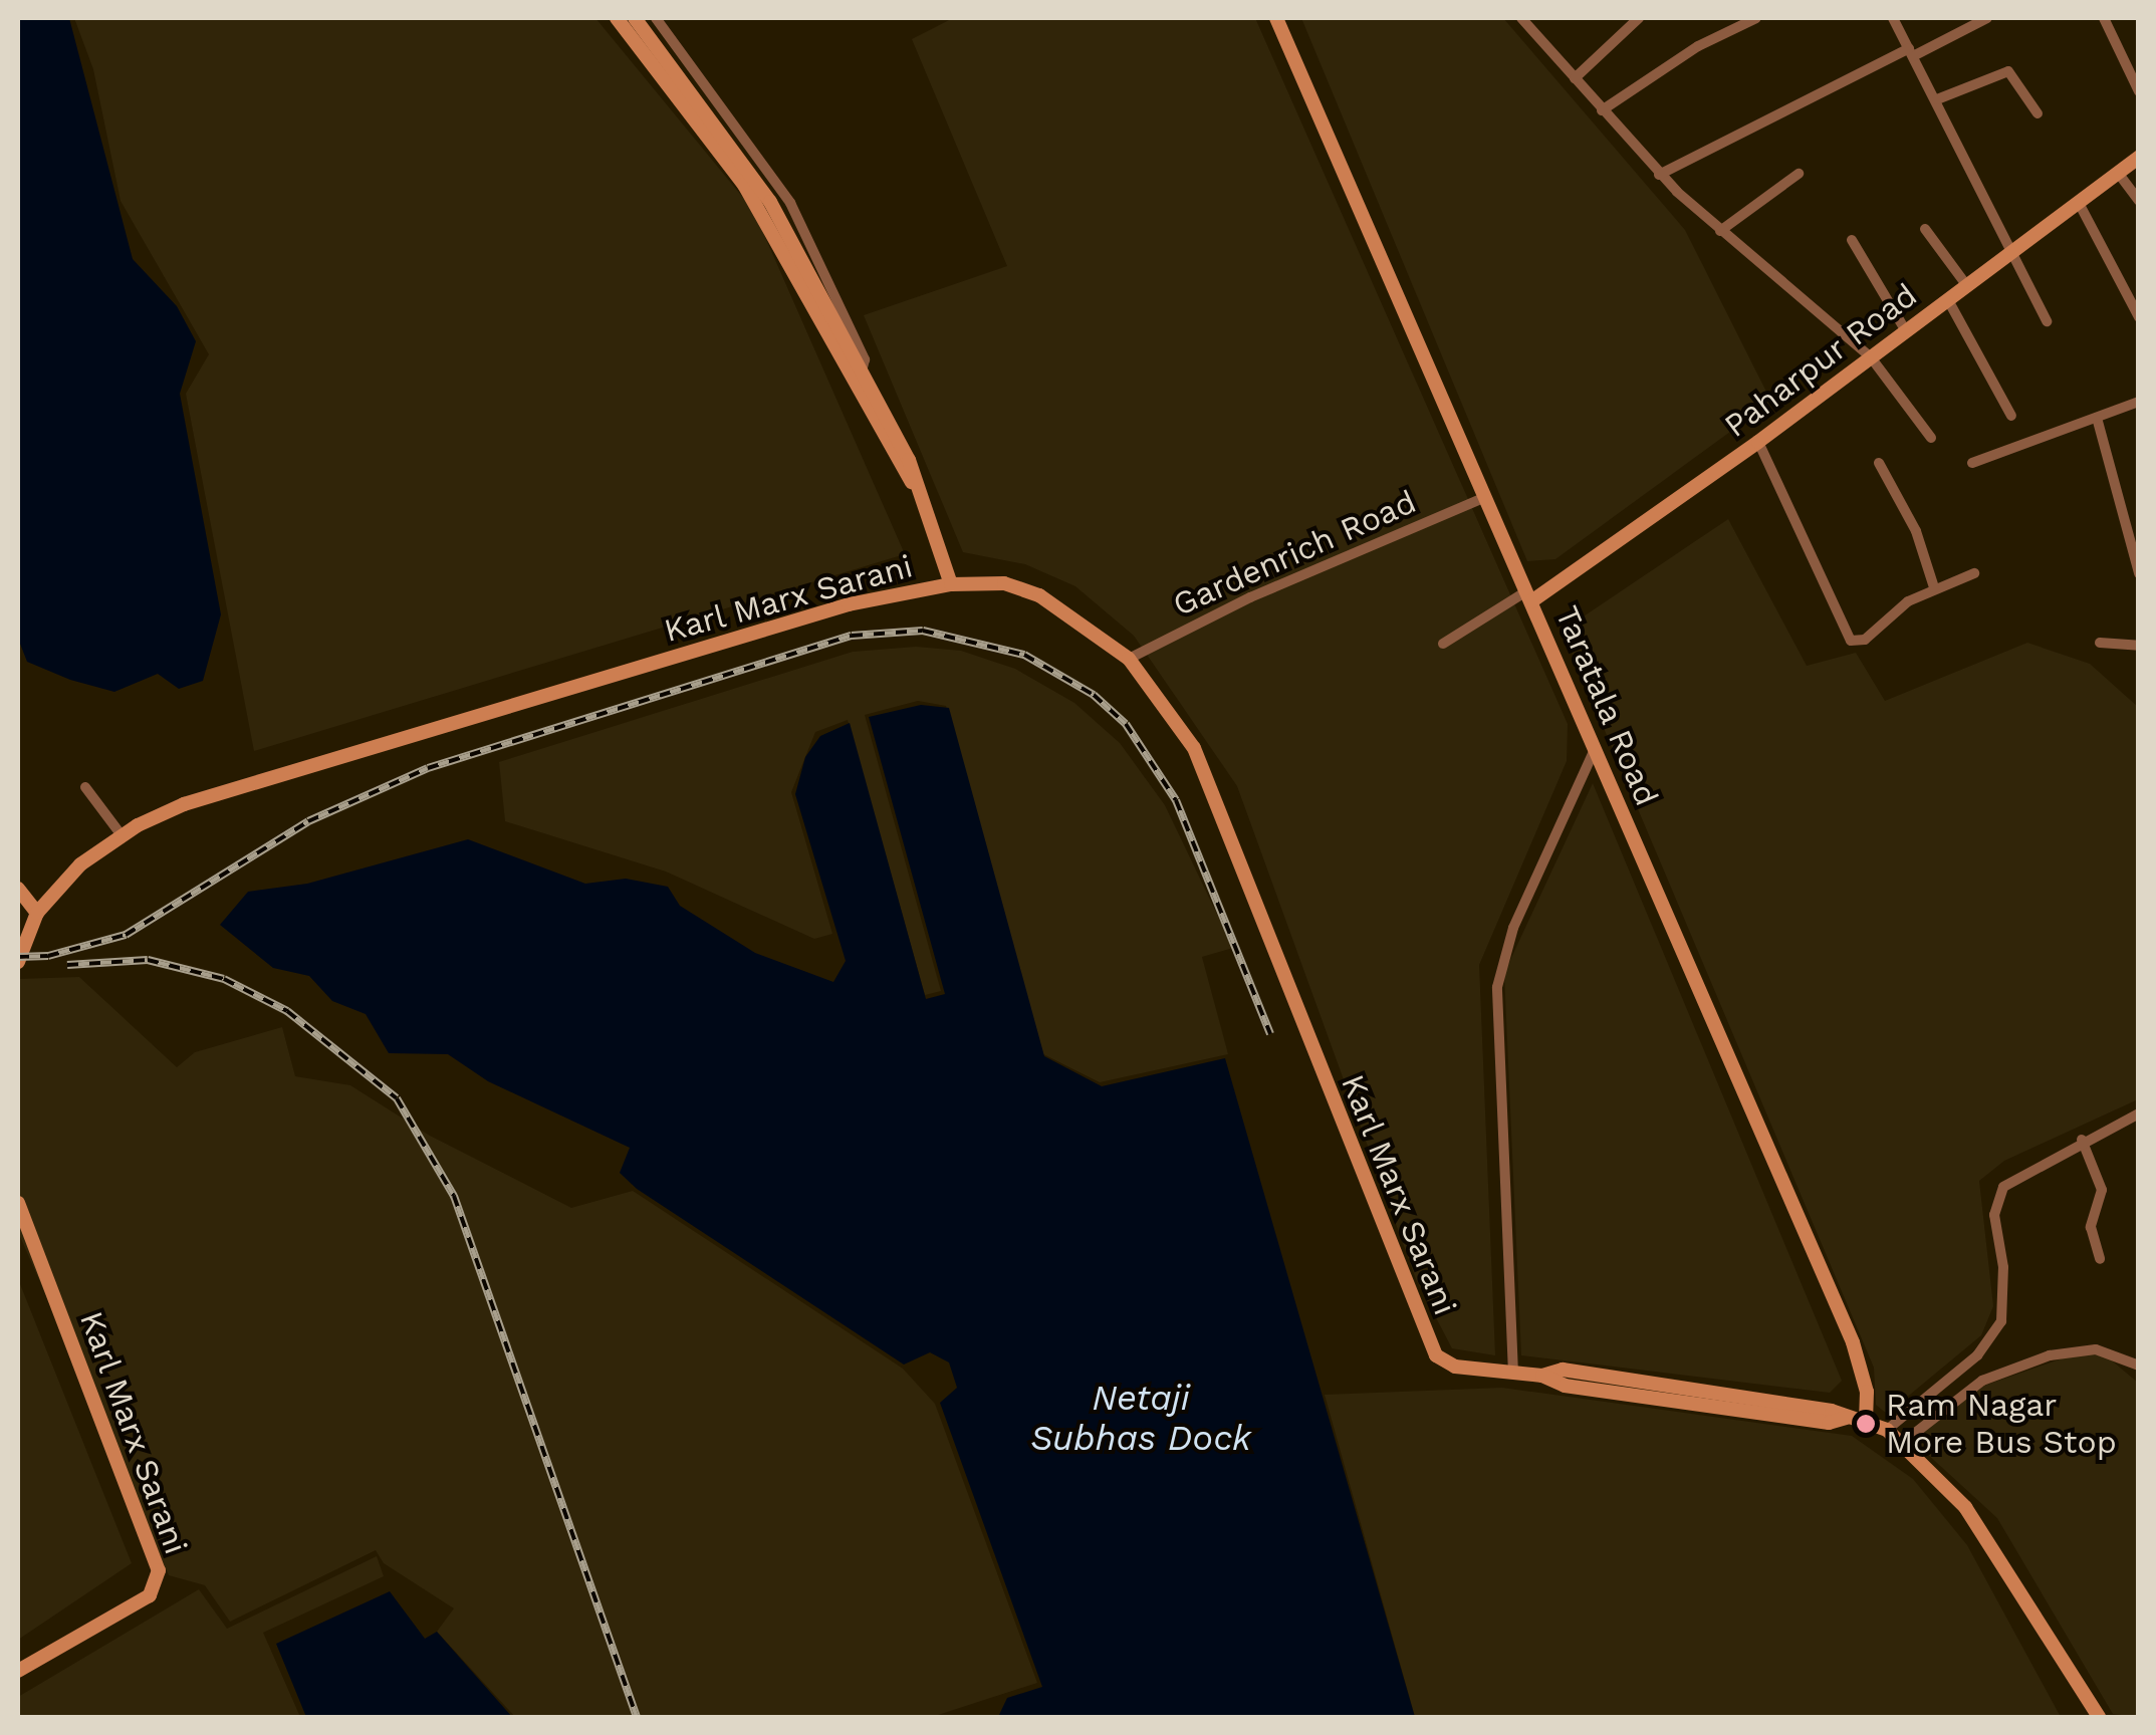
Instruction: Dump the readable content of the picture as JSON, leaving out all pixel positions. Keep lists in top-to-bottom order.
{
  "streets": {
    "main road": ["Paharpur Road", "Karl Marx Sarani", "Taratala Road"],
    "street": ["Gardenrich Road"]
  },
  "crossings": [
    ["Paharpur Road", "Taratala Road"],
    ["Gardenrich Road", "Karl Marx Sarani"],
    ["Gardenrich Road", "Taratala Road"],
    ["Karl Marx Sarani", "Taratala Road"]
  ],
  "water": ["Netaji Subhas Dock"],
  "places": ["Ram Nagar More Bus Stop"]
}
